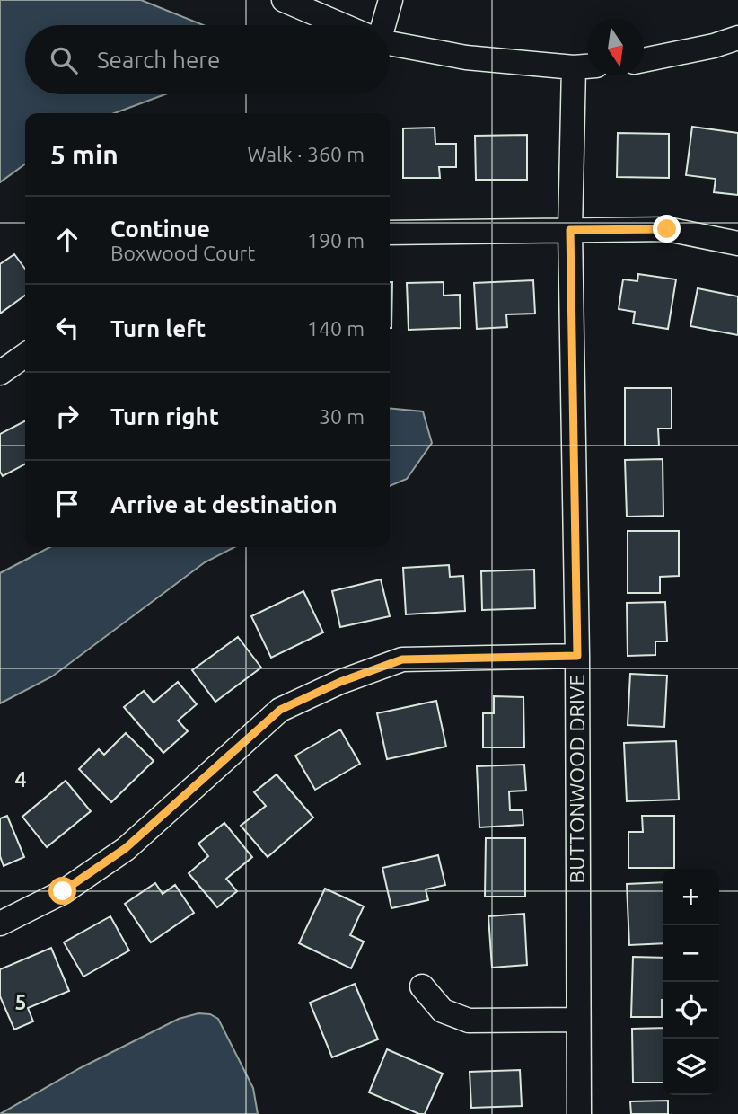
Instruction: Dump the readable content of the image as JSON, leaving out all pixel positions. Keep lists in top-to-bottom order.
{
  "streets": {
    "street": ["BUTTONWOOD DRIVE"]
  },
  "north": "bottom",
  "page": {
    "search": "Search here",
    "heading": ["5 min", "Walk · 360 m"],
    "list": [
      ["Continue", "Boxwood Court", "190 m"],
      ["Turn left", "140 m"],
      ["Turn right", "30 m"],
      "Arrive at destination"
    ],
    "map_buttons": ["+", "−"]
  },
  "grid": {
    "rows": ["4", "5"]
  }
}
